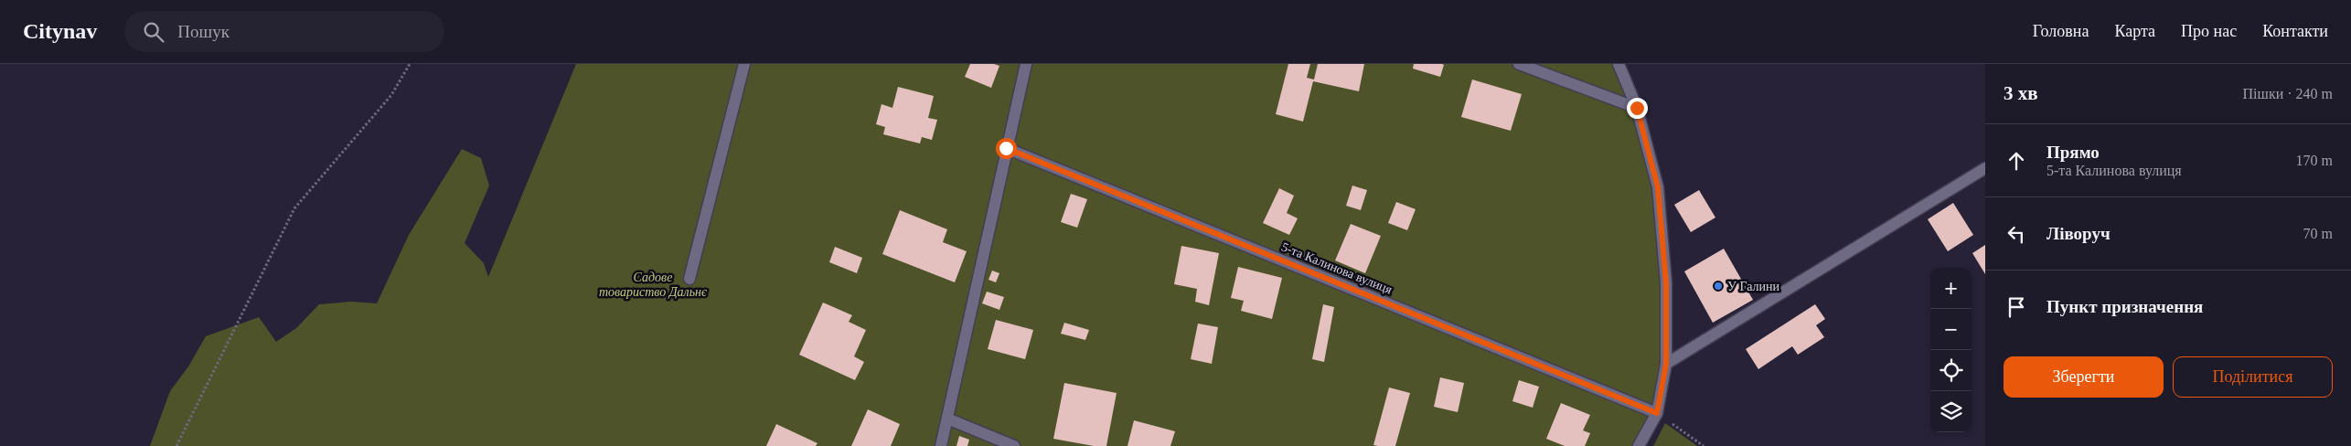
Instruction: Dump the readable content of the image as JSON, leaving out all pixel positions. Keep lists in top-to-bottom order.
{
  "streets": {
    "street": ["5-та Калинова вулиця"]
  },
  "parks": ["Садове товариство Дальнє"],
  "places": ["У Галини"],
  "page": {
    "header": "Citynav",
    "search": "Пошук",
    "nav": [
      "Головна",
      "Карта",
      "Про нас",
      "Контакти"
    ],
    "heading": ["3 хв", "Пішки · 240 m"],
    "list": [
      ["Прямо", "5-та Калинова вулиця", "170 m"],
      ["Ліворуч", "70 m"],
      "Пункт призначення"
    ],
    "map_buttons": ["+", "−"],
    "buttons": ["Зберегти", "Поділитися"]
  }
}
